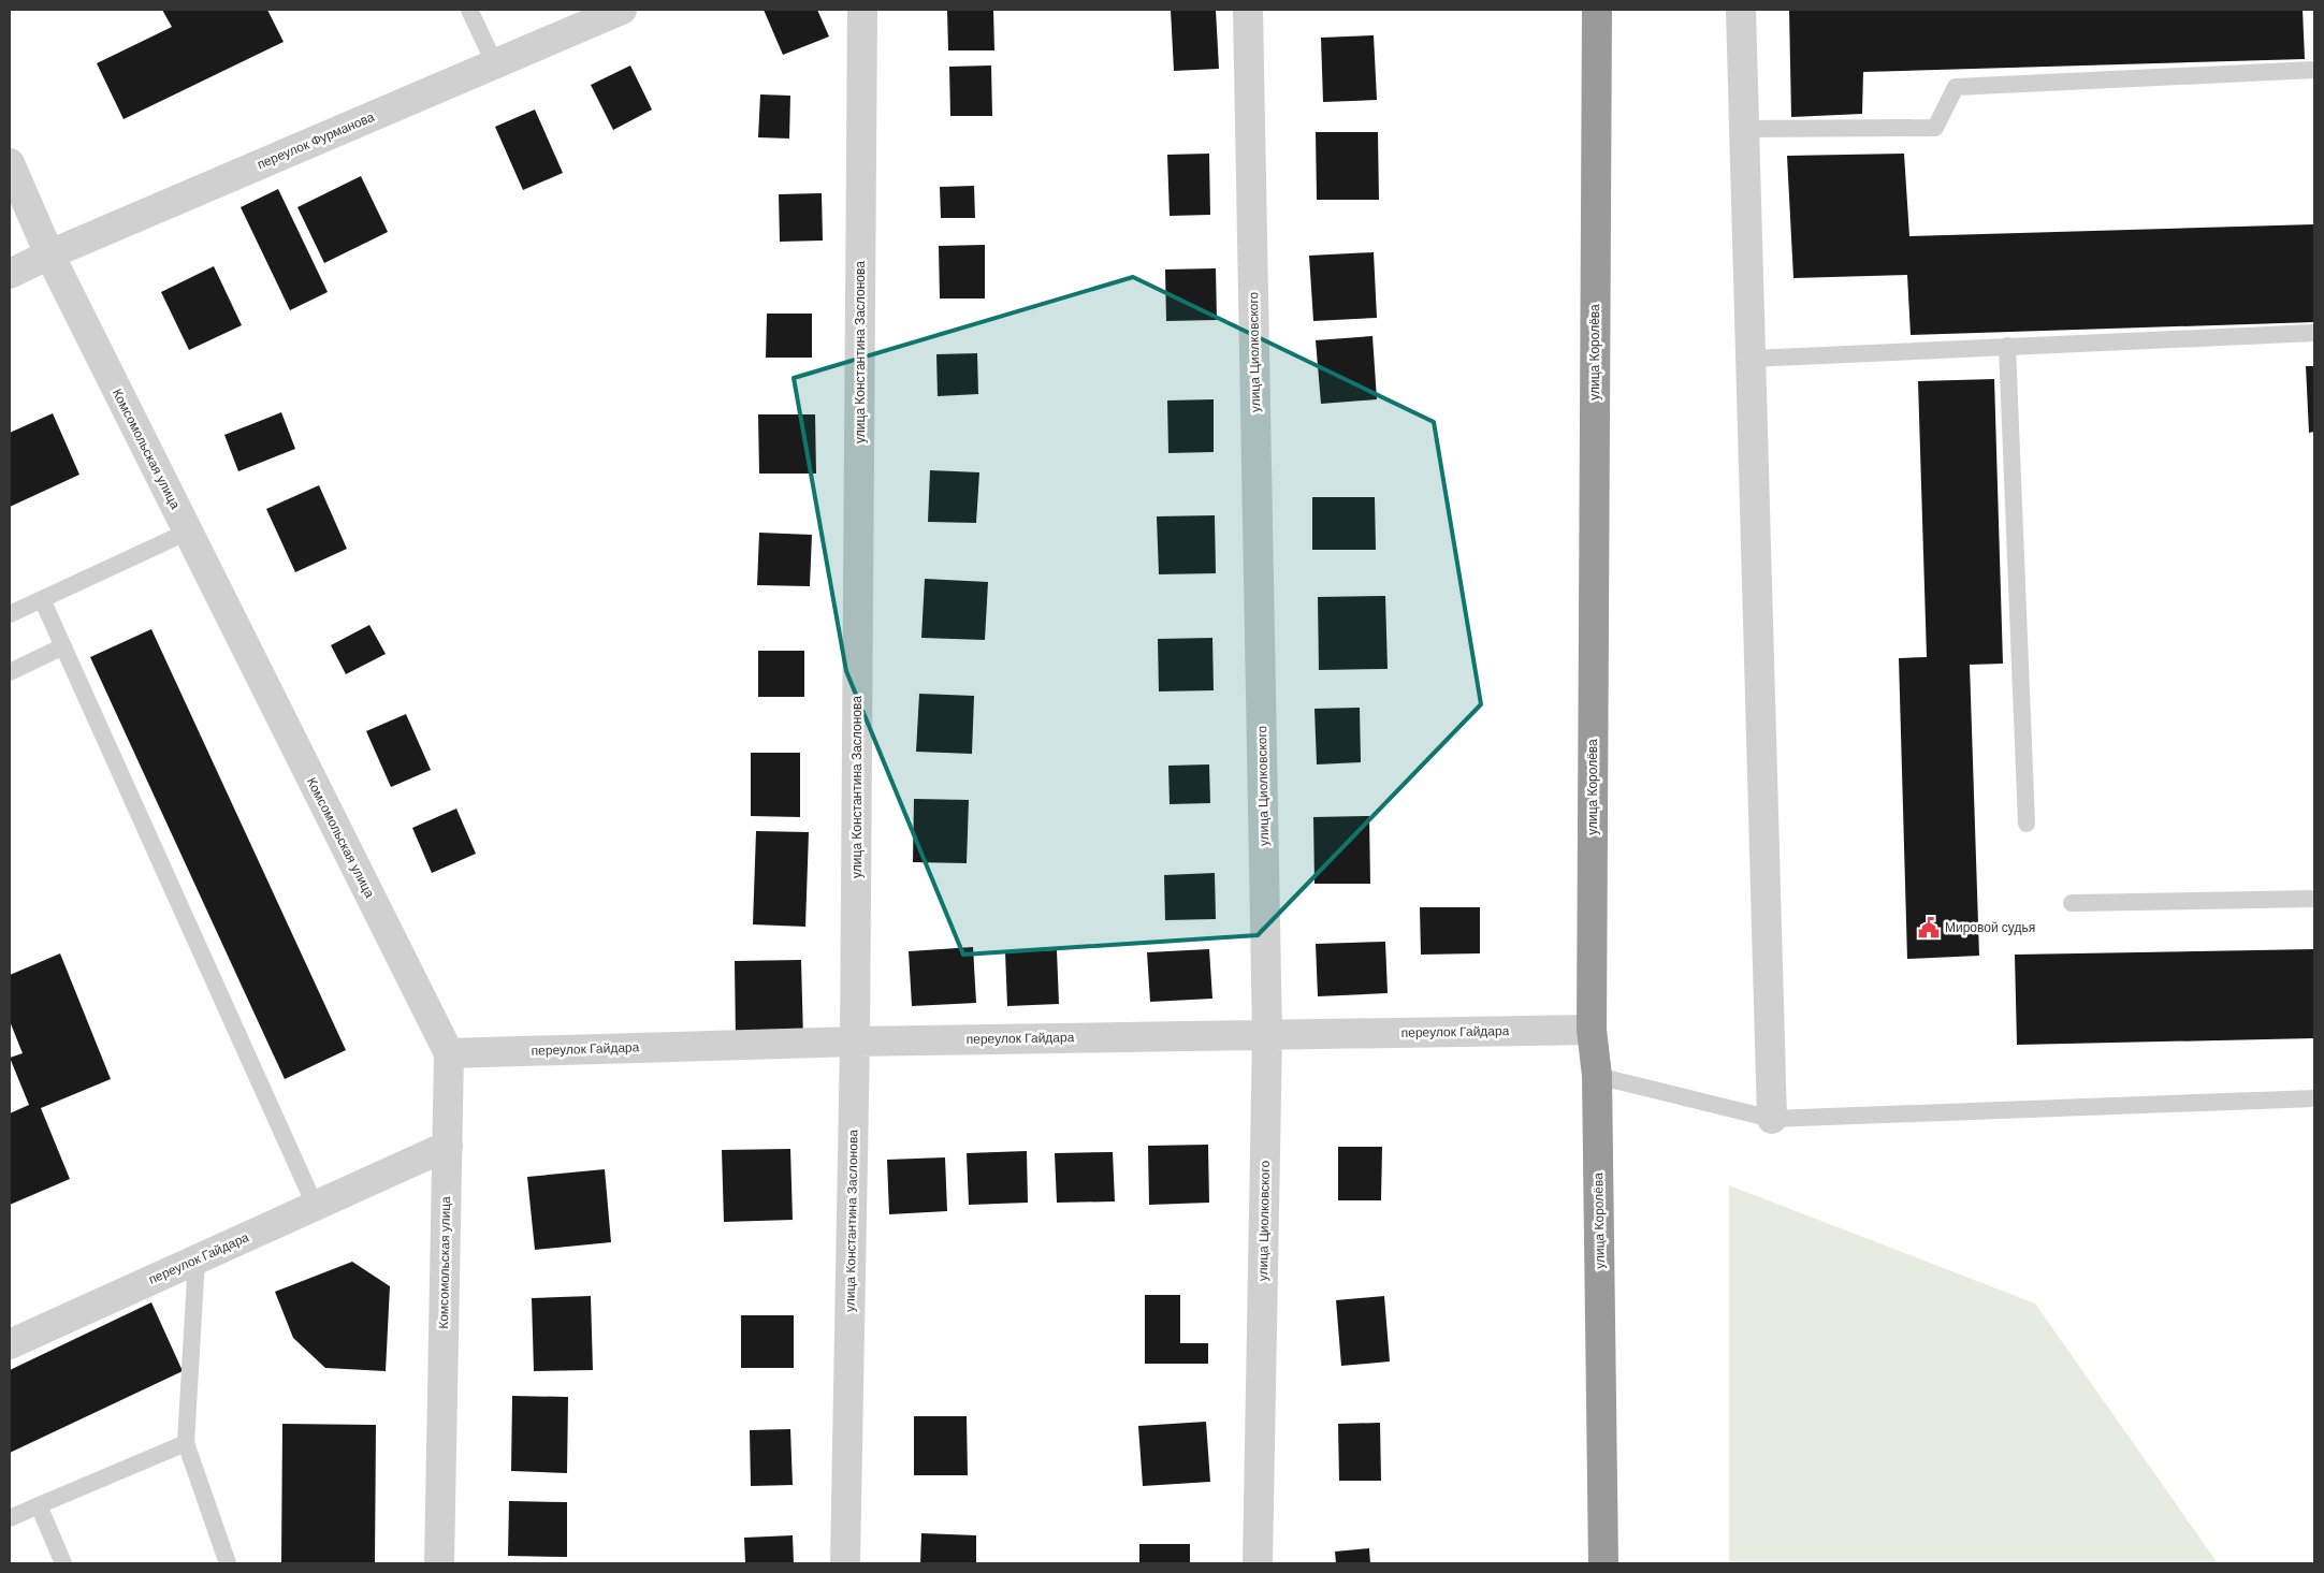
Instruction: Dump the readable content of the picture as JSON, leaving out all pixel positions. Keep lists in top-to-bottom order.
{
  "streets": {
    "highway": ["улица Королёва"],
    "street": [
      "переулок Фурманова",
      "улица Константина Заслонова",
      "улица Циолковского",
      "Комсомольская улица",
      "переулок Гайдара"
    ]
  },
  "crossings": [
    ["переулок Фурманова", "Комсомольская улица"],
    ["улица Константина Заслонова", "переулок Гайдара"],
    ["улица Циолковского", "переулок Гайдара"],
    ["улица Королёва", "переулок Гайдара"],
    ["Комсомольская улица", "переулок Гайдара"]
  ],
  "places": {
    "public building": ["Мировой судья"]
  }
}
